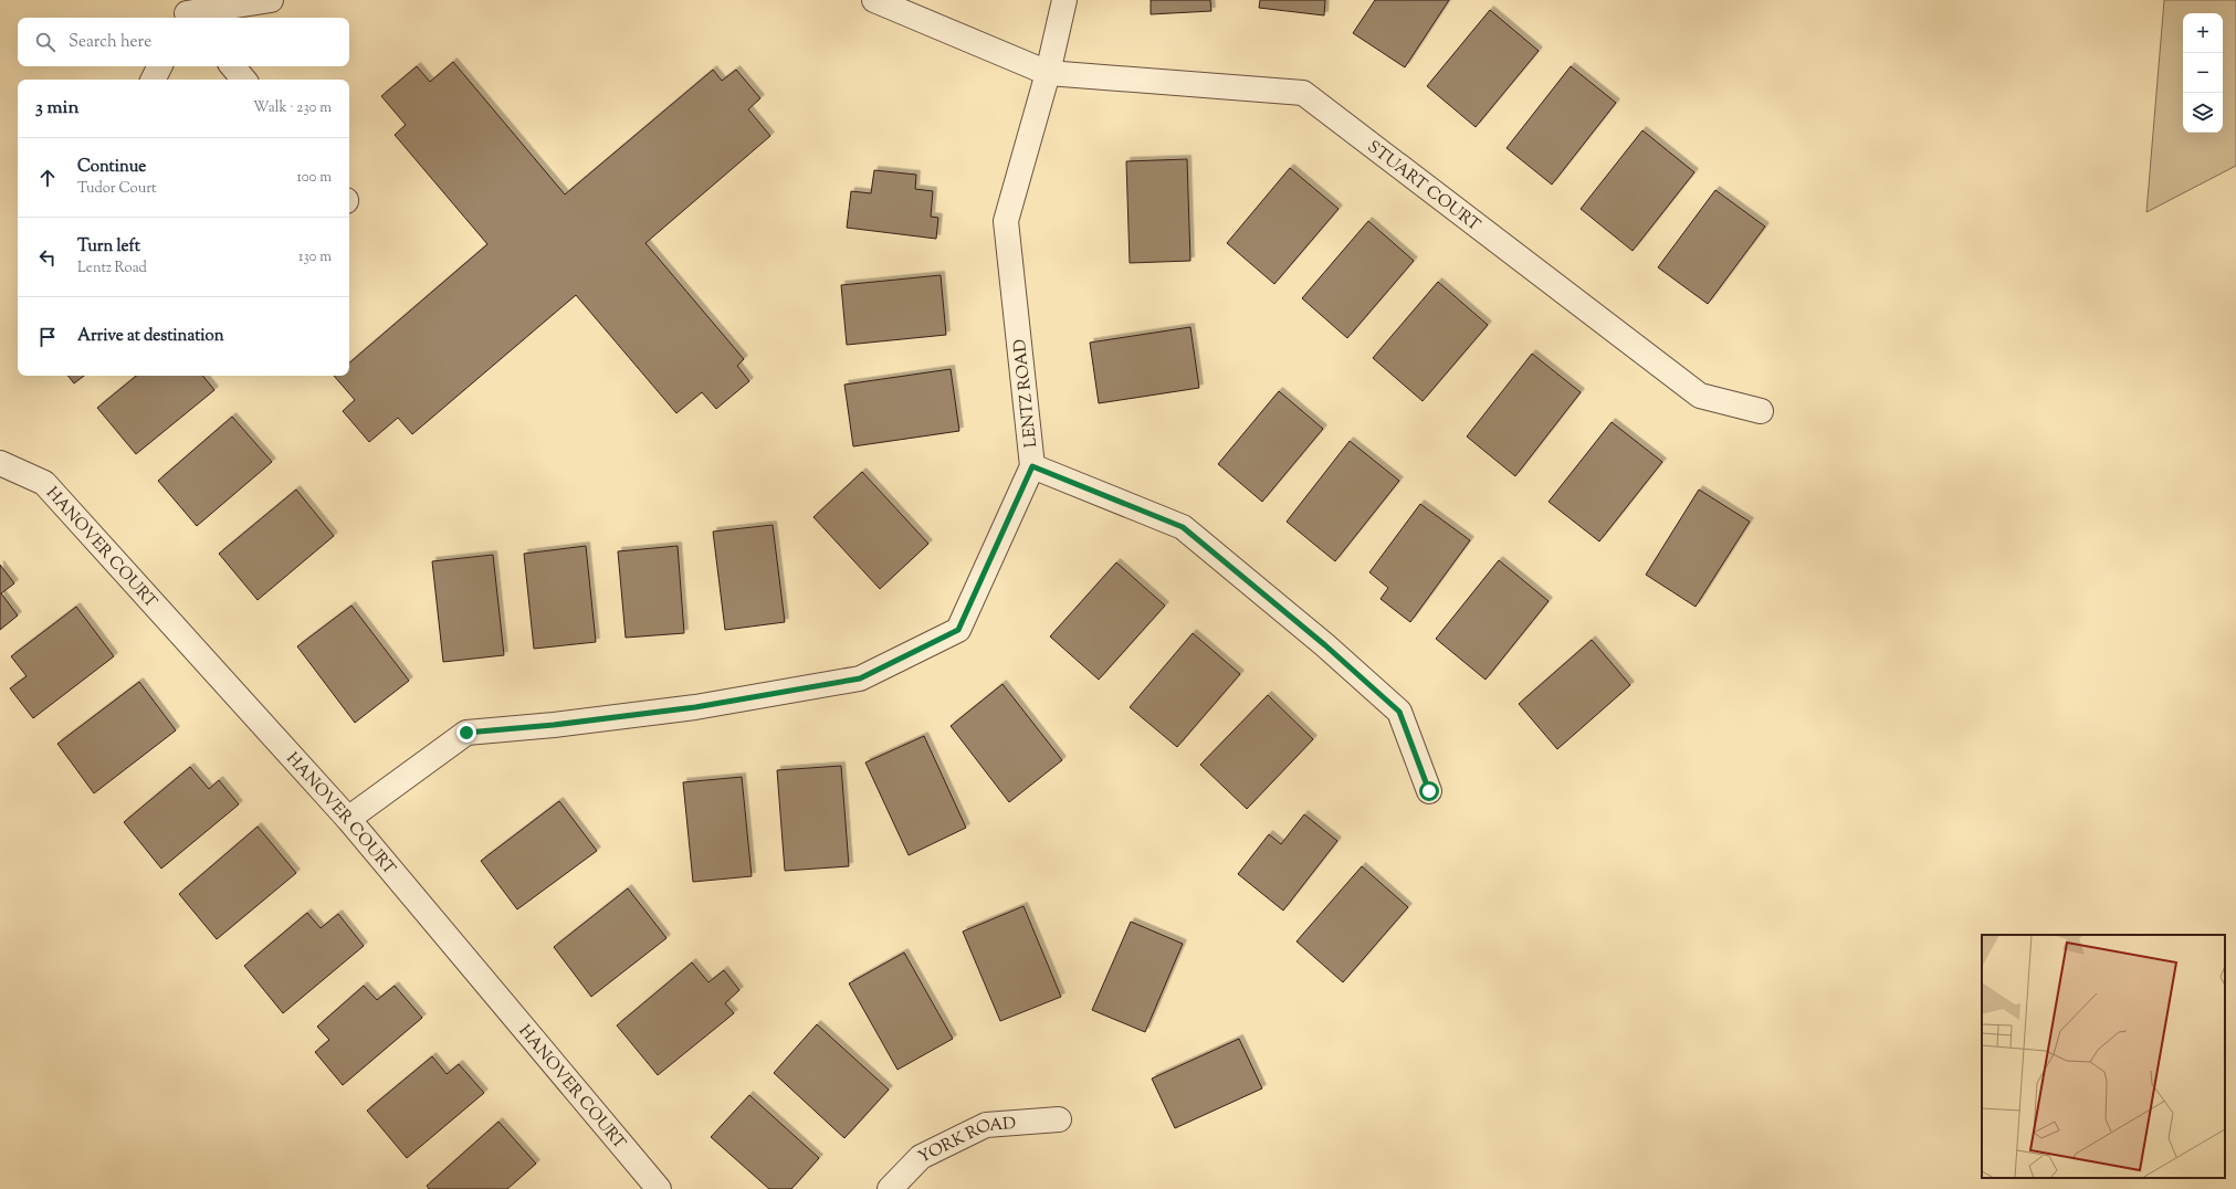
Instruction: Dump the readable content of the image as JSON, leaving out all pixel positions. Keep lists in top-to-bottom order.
{
  "streets": {
    "street": [
      "STUART COURT",
      "LENTZ ROAD",
      "HANOVER COURT",
      "YORK ROAD"
    ]
  },
  "crossings": [
    ["STUART COURT", "LENTZ ROAD"],
    ["LENTZ ROAD", "HANOVER COURT"]
  ],
  "page": {
    "map_buttons": ["+", "−"],
    "search": "Search here",
    "heading": ["3 min", "Walk · 230 m"],
    "list": [
      ["Continue", "Tudor Court", "100 m"],
      ["Turn left", "Lentz Road", "130 m"],
      "Arrive at destination"
    ]
  }
}
